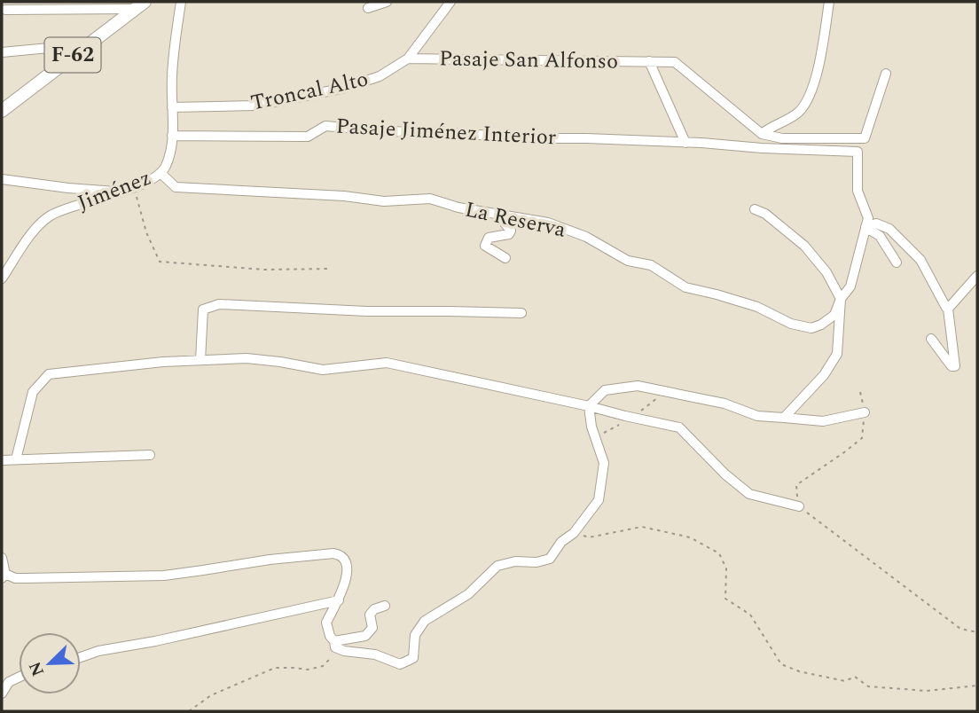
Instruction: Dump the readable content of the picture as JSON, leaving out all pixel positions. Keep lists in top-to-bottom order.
{
  "streets": {
    "main road": ["F-62"],
    "street": [
      "Pasaje San Alfonso",
      "Troncal Alto",
      "Pasaje Jiménez Interior",
      "Jiménez",
      "La Reserva"
    ]
  },
  "crossings": [
    ["Pasaje San Alfonso", "Troncal Alto"],
    ["Troncal Alto", "Jiménez"],
    ["Pasaje Jiménez Interior", "Jiménez"],
    ["Pasaje Jiménez Interior", "La Reserva"],
    ["Jiménez", "La Reserva"]
  ],
  "north": "bottom left"
}
